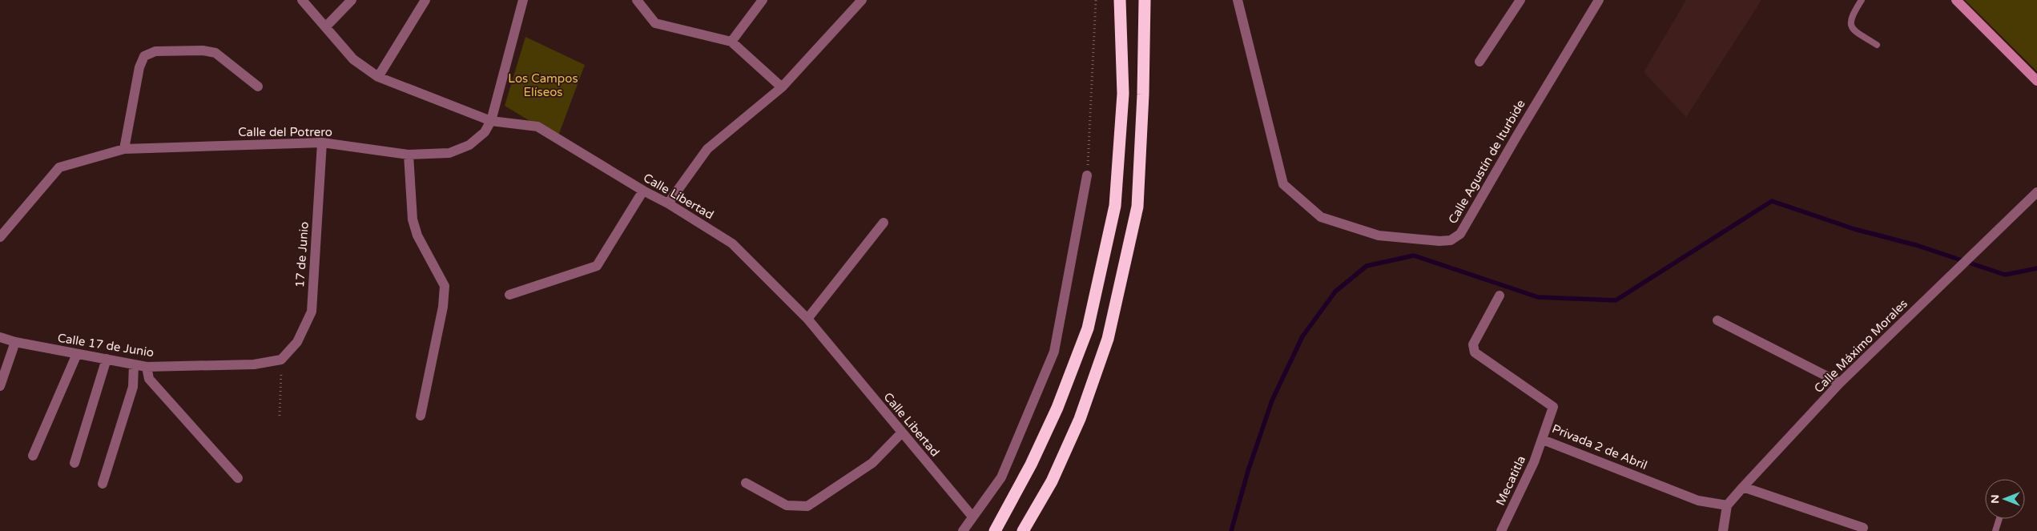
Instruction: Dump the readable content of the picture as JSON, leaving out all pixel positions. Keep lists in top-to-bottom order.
{
  "streets": {
    "street": [
      "Calle del Potrero",
      "Calle Agustín de Iturbide",
      "Calle Libertad",
      "17 de Junio",
      "Calle 17 de Junio",
      "Calle Máximo Morales",
      "Privada 2 de Abril",
      "Mecatitla"
    ]
  },
  "crossings": [
    ["Calle del Potrero", "Calle Libertad"],
    ["Calle del Potrero", "17 de Junio"],
    ["17 de Junio", "Calle 17 de Junio"],
    ["Calle Máximo Morales", "Privada 2 de Abril"],
    ["Privada 2 de Abril", "Mecatitla"]
  ],
  "parks": ["Los Campos Elíseos"],
  "north": "left"
}
